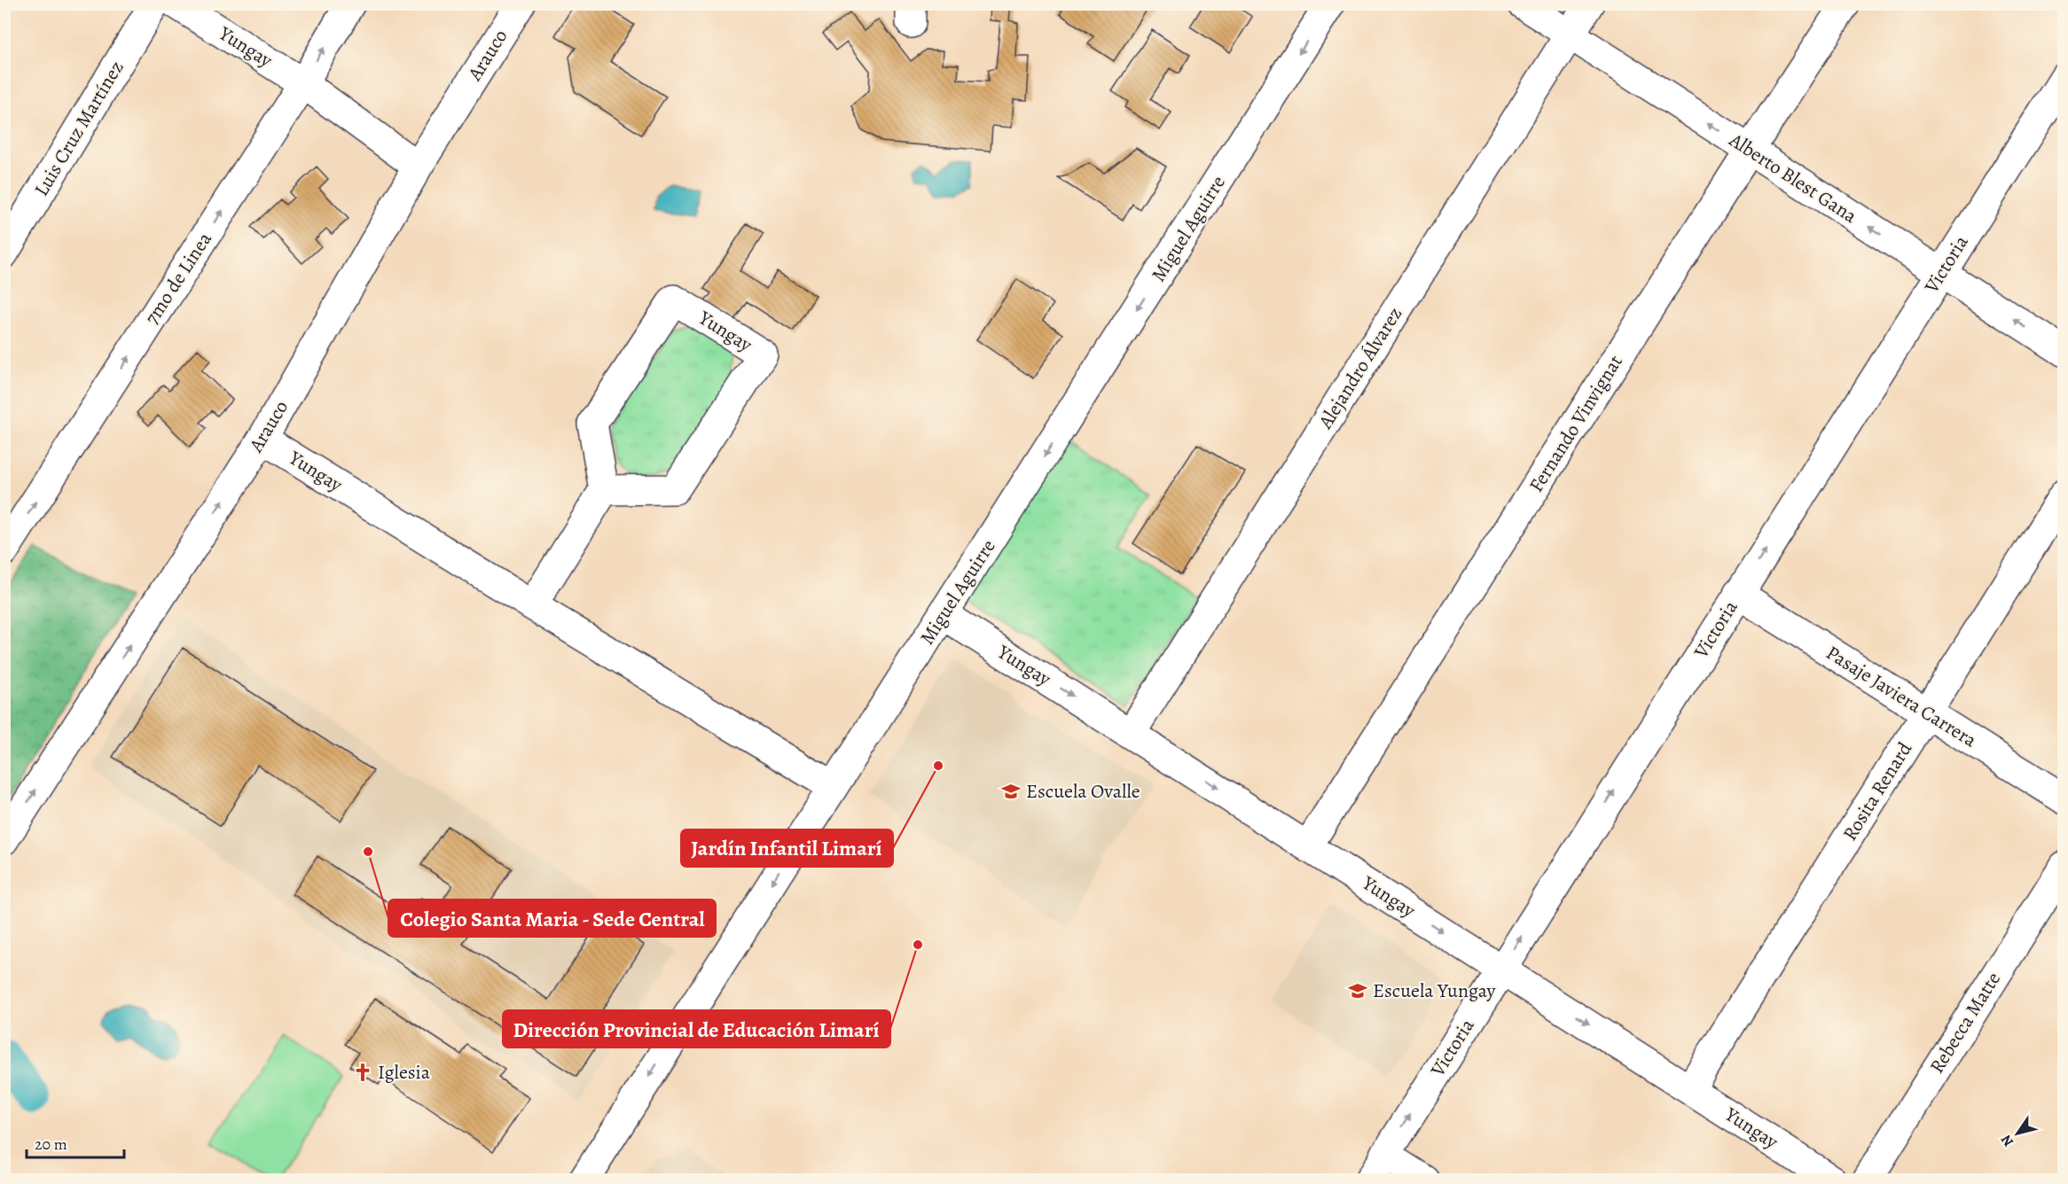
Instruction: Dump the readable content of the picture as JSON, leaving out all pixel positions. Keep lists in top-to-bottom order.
{
  "streets": {
    "street": [
      "Yungay",
      "Arauco",
      "Luis Cruz Martínez",
      "Alberto Blest Gana",
      "Miguel Aguirre",
      "Victoria",
      "7mo de Linea",
      "Alejandro Álvarez",
      "Fernando Vinvignat",
      "Pasaje Javiera Carrera",
      "Rosita Renard",
      "Rebecca Matte"
    ]
  },
  "crossings": [
    ["Yungay", "Arauco"],
    ["Yungay", "Miguel Aguirre"],
    ["Yungay", "Victoria"],
    ["Yungay", "7mo de Linea"],
    ["Yungay", "Alejandro Álvarez"],
    ["Yungay", "Fernando Vinvignat"],
    ["Yungay", "Rosita Renard"],
    ["Alberto Blest Gana", "Victoria"],
    ["Alberto Blest Gana", "Alejandro Álvarez"],
    ["Alberto Blest Gana", "Fernando Vinvignat"],
    ["Victoria", "Pasaje Javiera Carrera"],
    ["Pasaje Javiera Carrera", "Rosita Renard"]
  ],
  "one_way": [
    "Arauco",
    "Alberto Blest Gana",
    "Miguel Aguirre",
    "Victoria",
    "7mo de Linea"
  ],
  "places": {
    "other": ["Jardín Infantil Limarí", "Colegio Santa Maria - Sede Central", "Dirección Provincial de Educación Limarí"],
    "school or university": ["Escuela Ovalle", "Escuela Yungay"],
    "church": ["Iglesia"]
  },
  "scale_bar": "20 m",
  "north": "bottom left"
}
